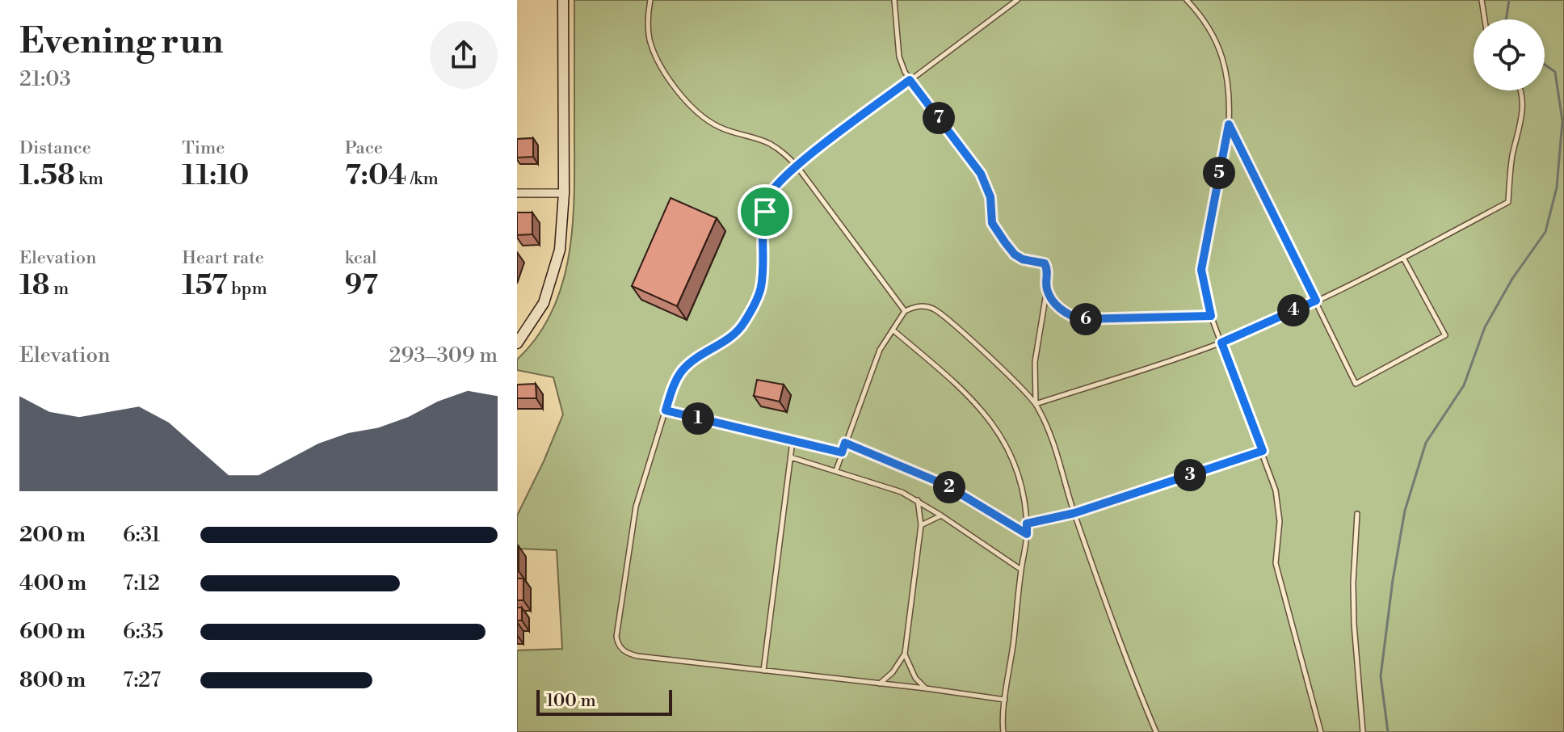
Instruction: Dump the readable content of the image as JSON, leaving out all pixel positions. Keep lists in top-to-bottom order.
{
  "scale_bar": "100 m",
  "page": {
    "heading": ["Evening run", "21:03"],
    "pins": [
      "7",
      "5",
      "4",
      "6",
      "1",
      "3",
      "2"
    ],
    "stats": [
      ["Distance", "1.58 km"],
      ["Time", "11:10"],
      ["Pace", "7:04 /km"],
      ["Elevation", "18 m"],
      ["Heart rate", "157 bpm"],
      ["kcal", "97"]
    ],
    "chart": ["Elevation", "293–309 m"],
    "list": [
      {
        "name": "200 m",
        "note": "6:31"
      },
      {
        "name": "400 m",
        "note": "7:12"
      },
      {
        "name": "600 m",
        "note": "6:35"
      },
      {
        "name": "800 m",
        "note": "7:27"
      }
    ],
    "scale": "100 m"
  }
}
